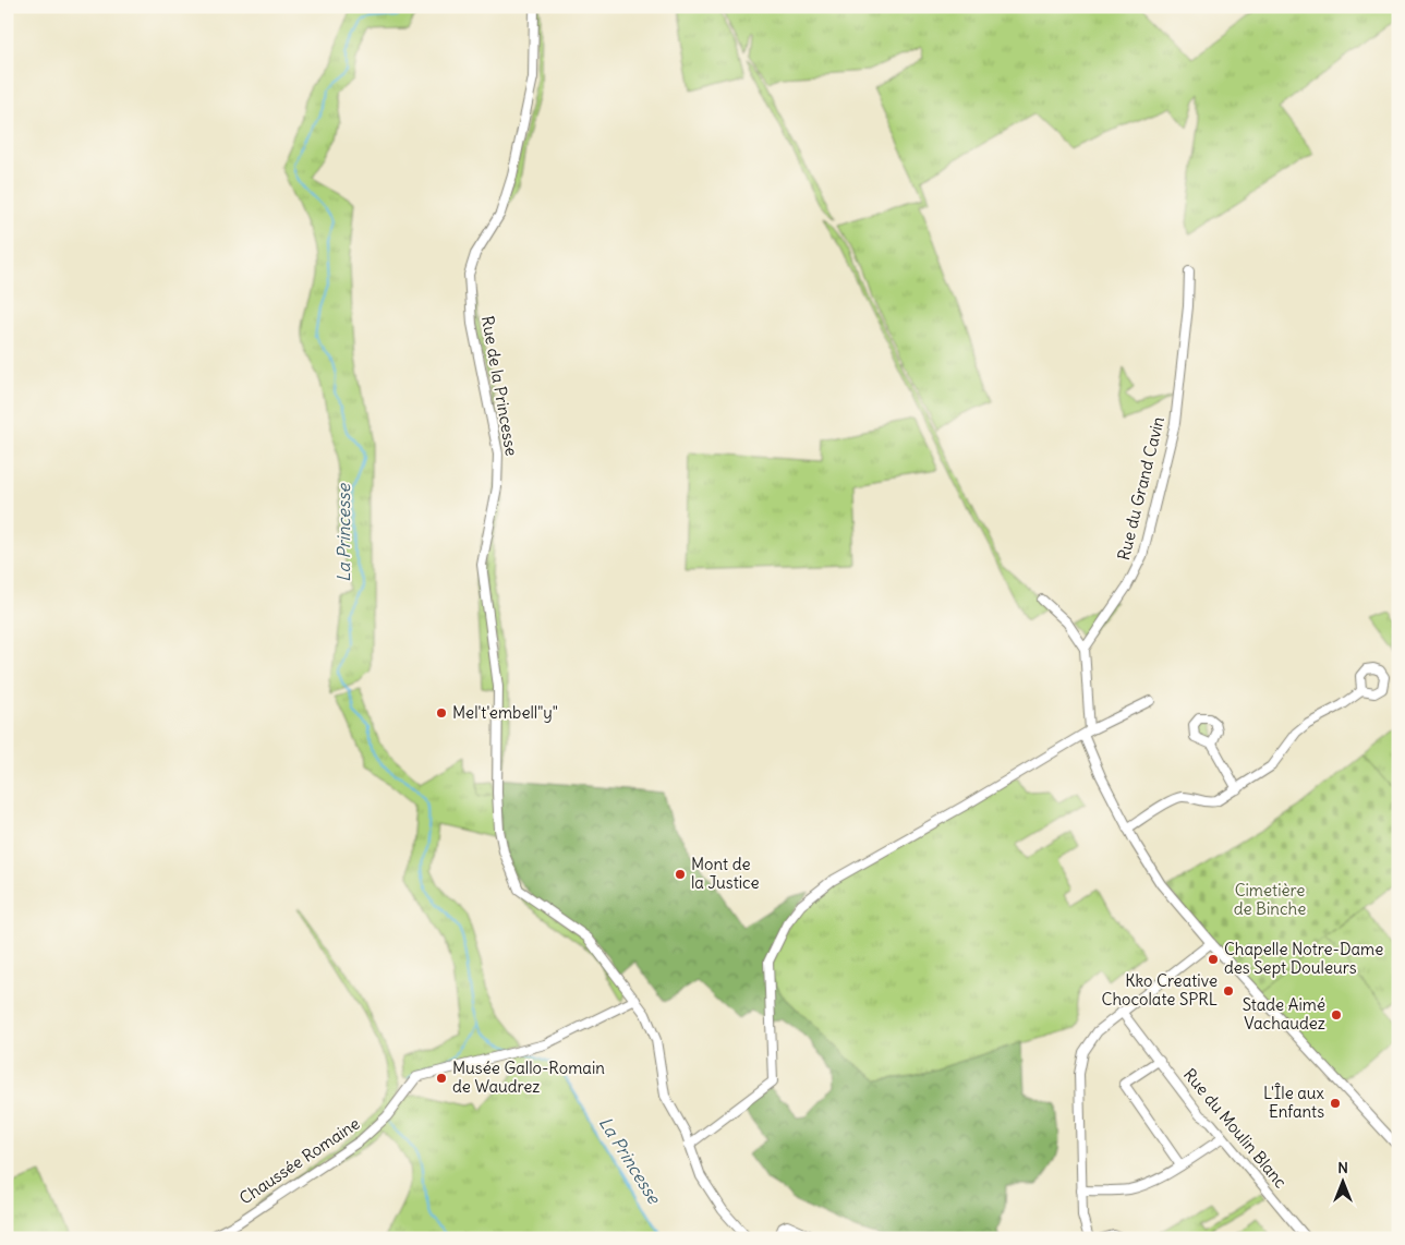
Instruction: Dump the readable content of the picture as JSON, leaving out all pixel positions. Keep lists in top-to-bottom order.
{
  "streets": {
    "street": [
      "Rue de la Princesse",
      "Rue du Grand Cavin",
      "Rue du Moulin Blanc",
      "Chaussée Romaine"
    ]
  },
  "crossings": [
    ["Rue de la Princesse", "Chaussée Romaine"]
  ],
  "water": ["La Princesse"],
  "parks": ["Cimetière de Binche"],
  "places": [
    "Mel't'embell\"y\"",
    "Mont de la Justice",
    "Chapelle Notre-Dame des Sept Douleurs",
    "Kko Creative Chocolate SPRL",
    "Stade Aimé Vachaudez",
    "Musée Gallo-Romain de Waudrez",
    "L'Île aux Enfants"
  ],
  "north": "top"
}
